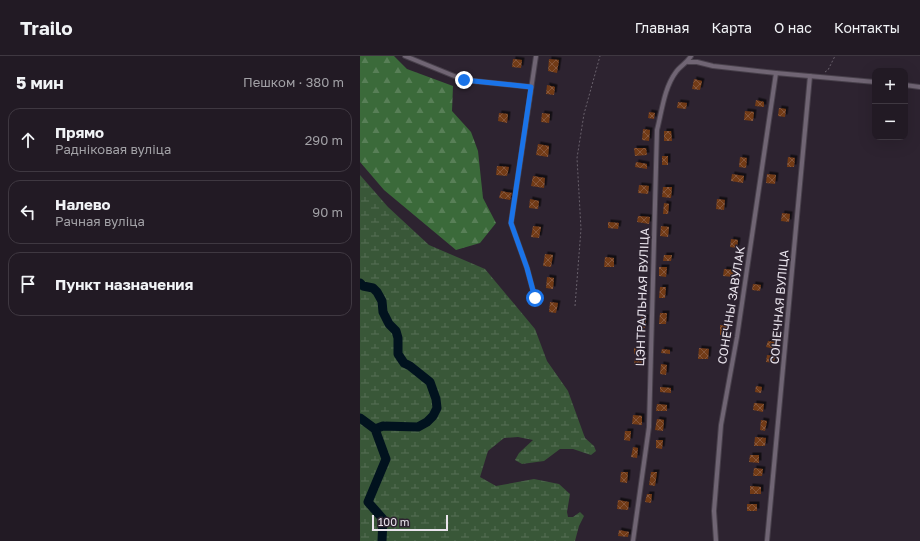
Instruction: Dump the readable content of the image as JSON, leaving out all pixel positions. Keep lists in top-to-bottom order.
{
  "streets": {
    "street": ["ЦЭНТРАЛЬНАЯ ВУЛІЦА", "СОНЕЧНЫ ЗАВУЛАК", "СОНЕЧНАЯ ВУЛІЦА"]
  },
  "scale_bar": "100 m",
  "page": {
    "header": "Trailo",
    "nav": [
      "Главная",
      "Карта",
      "О нас",
      "Контакты"
    ],
    "heading": ["5 мин", "Пешком · 380 m"],
    "map_buttons": ["+", "−"],
    "list": [
      ["Прямо", "Радніковая вуліца", "290 m"],
      ["Налево", "Рачная вуліца", "90 m"],
      "Пункт назначения"
    ],
    "scale": "100 m"
  }
}
